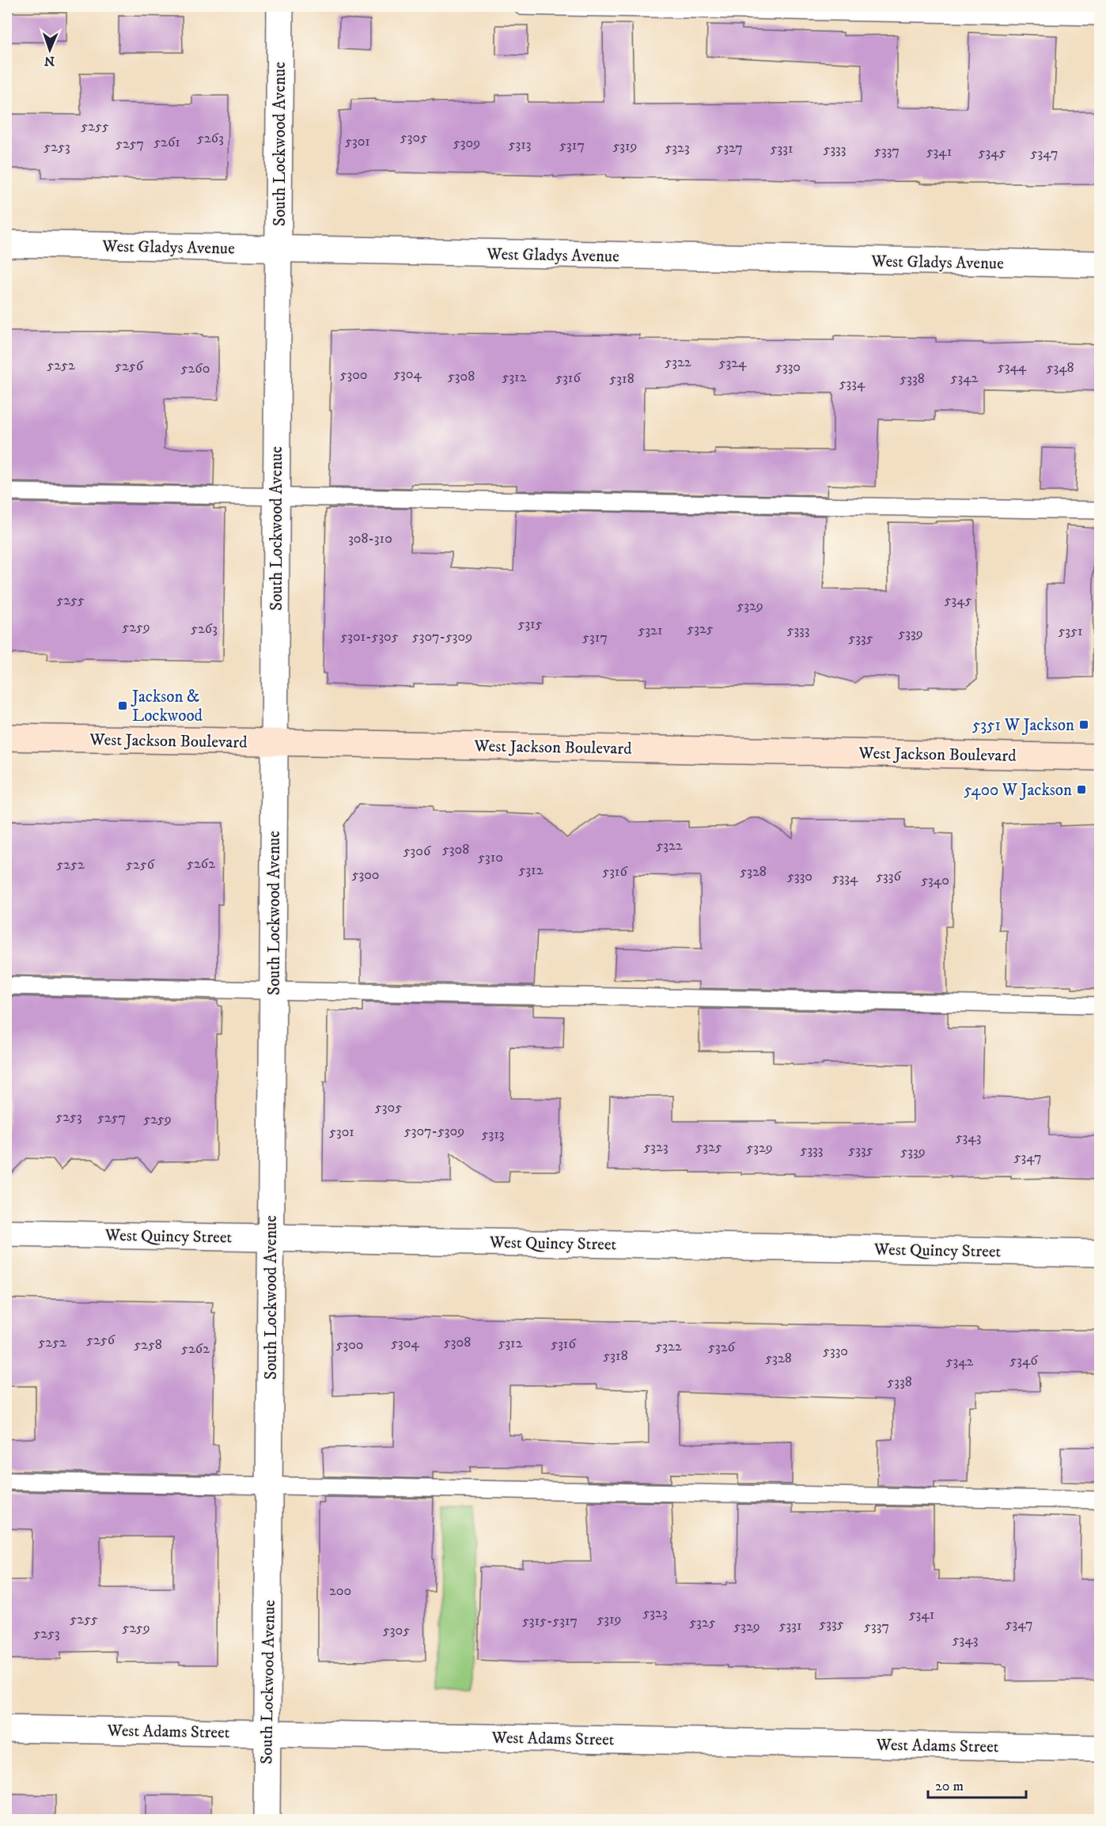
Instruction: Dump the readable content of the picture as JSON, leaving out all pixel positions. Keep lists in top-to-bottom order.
{
  "streets": {
    "street": [
      "South Lockwood Avenue",
      "West Gladys Avenue",
      "West Jackson Boulevard",
      "West Quincy Street",
      "West Adams Street"
    ]
  },
  "crossings": [
    ["South Lockwood Avenue", "West Gladys Avenue"],
    ["South Lockwood Avenue", "West Jackson Boulevard"],
    ["South Lockwood Avenue", "West Quincy Street"],
    ["South Lockwood Avenue", "West Adams Street"]
  ],
  "places": {
    "transit": ["Jackson & Lockwood", "5351 W Jackson", "5400 W Jackson"]
  },
  "house_numbers": [
    "5255",
    "5305",
    "5263",
    "5301",
    "5261",
    "5309",
    "5257",
    "5313",
    "5317",
    "5319",
    "5253",
    "5323",
    "5327",
    "5331",
    "5333",
    "5337",
    "5341",
    "5345",
    "5347",
    "5322",
    "5324",
    "5252",
    "5256",
    "5330",
    "5344",
    "5348",
    "5260",
    "5304",
    "5300",
    "5308",
    "5312",
    "5316",
    "5342",
    "5318",
    "5338",
    "5334",
    "308-310",
    "5255",
    "5345",
    "5329",
    "5315",
    "5259",
    "5263",
    "5325",
    "5321",
    "5333",
    "5351",
    "5339",
    "5301-5305",
    "5307-5309",
    "5317",
    "5335",
    "5322",
    "5308",
    "5306",
    "5310",
    "5262",
    "5252",
    "5256",
    "5312",
    "5316",
    "5328",
    "5300",
    "5330",
    "5336",
    "5334",
    "5340",
    "5305",
    "5253",
    "5257",
    "5259",
    "5307-5309",
    "5301",
    "5313",
    "5343",
    "5323",
    "5325",
    "5329",
    "5333",
    "5335",
    "5339",
    "5347",
    "5256",
    "5252",
    "5308",
    "5304",
    "5312",
    "5316",
    "5258",
    "5300",
    "5322",
    "5326",
    "5262",
    "5330",
    "5318",
    "5328",
    "5346",
    "5342",
    "5338",
    "200",
    "5323",
    "5341",
    "5255",
    "5319",
    "5315-5317",
    "5325",
    "5335",
    "5347",
    "5331",
    "5329",
    "5337",
    "5259",
    "5305",
    "5253",
    "5343"
  ],
  "scale_bar": "20 m",
  "north": "bottom"
}
